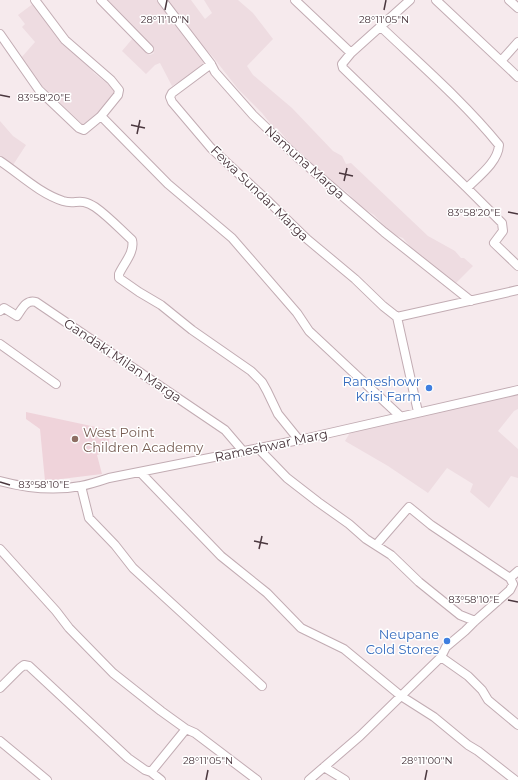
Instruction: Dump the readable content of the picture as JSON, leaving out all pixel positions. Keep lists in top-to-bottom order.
{
  "streets": {
    "street": [
      "Namuna Marga",
      "Fewa Sundar Marga",
      "Gandaki Milan Marga",
      "Rameshwar Marg"
    ]
  },
  "crossings": [
    ["Namuna Marga", "Fewa Sundar Marga"],
    ["Gandaki Milan Marga", "Rameshwar Marg"]
  ],
  "places": ["Rameshowr Krisi Farm", "West Point Children Academy", "Neupane Cold Stores"],
  "coordinates": [
    "28°11'10\"N",
    "28°11'05\"N",
    "83°58'20\"E",
    "83°58'10\"E",
    "28°11'00\"N"
  ]
}
